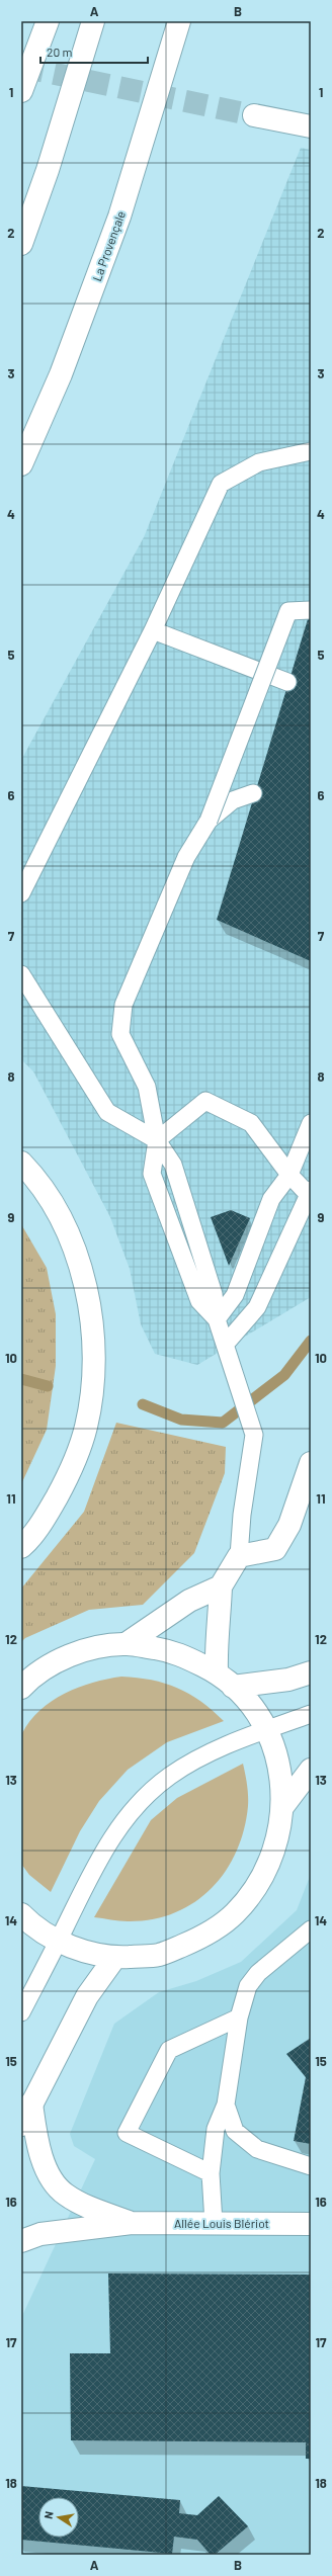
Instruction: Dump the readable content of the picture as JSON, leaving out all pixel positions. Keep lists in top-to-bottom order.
{
  "streets": {
    "main road": ["La Provençale", "Allée Louis Blériot"]
  },
  "scale_bar": "20 m",
  "north": "left",
  "grid": {
    "columns": ["A", "B"],
    "rows": [
      "1",
      "2",
      "3",
      "4",
      "5",
      "6",
      "7",
      "8",
      "9",
      "10",
      "11",
      "12",
      "13",
      "14",
      "15",
      "16",
      "17",
      "18"
    ]
  }
}
